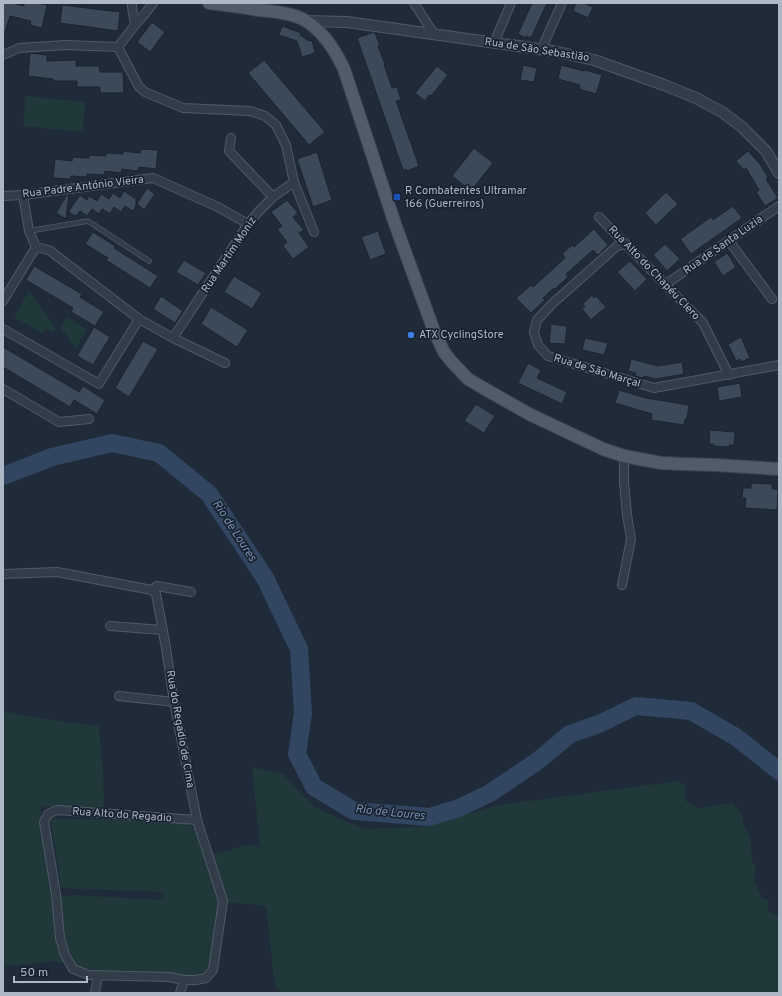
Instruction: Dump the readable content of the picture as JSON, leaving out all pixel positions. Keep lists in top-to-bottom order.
{
  "streets": {
    "street": [
      "Rua de São Sebastião",
      "Rua Padre António Vieira",
      "Rua de Santa Luzia",
      "Rua Martim Moniz",
      "Rua Alto do Chapéu Clero",
      "Rua de São Marçal",
      "Rua do Regadio de Cima",
      "Rua Alto do Regadio"
    ]
  },
  "crossings": [
    ["Rua Padre António Vieira", "Rua Martim Moniz"],
    ["Rua de Santa Luzia", "Rua Alto do Chapéu Clero"],
    ["Rua Alto do Chapéu Clero", "Rua de São Marçal"],
    ["Rua do Regadio de Cima", "Rua Alto do Regadio"]
  ],
  "water": ["Rio de Loures"],
  "places": {
    "transit": ["R Combatentes Ultramar 166 (Guerreiros)"],
    "other": ["ATX CyclingStore"]
  },
  "scale_bar": "50 m"
}
